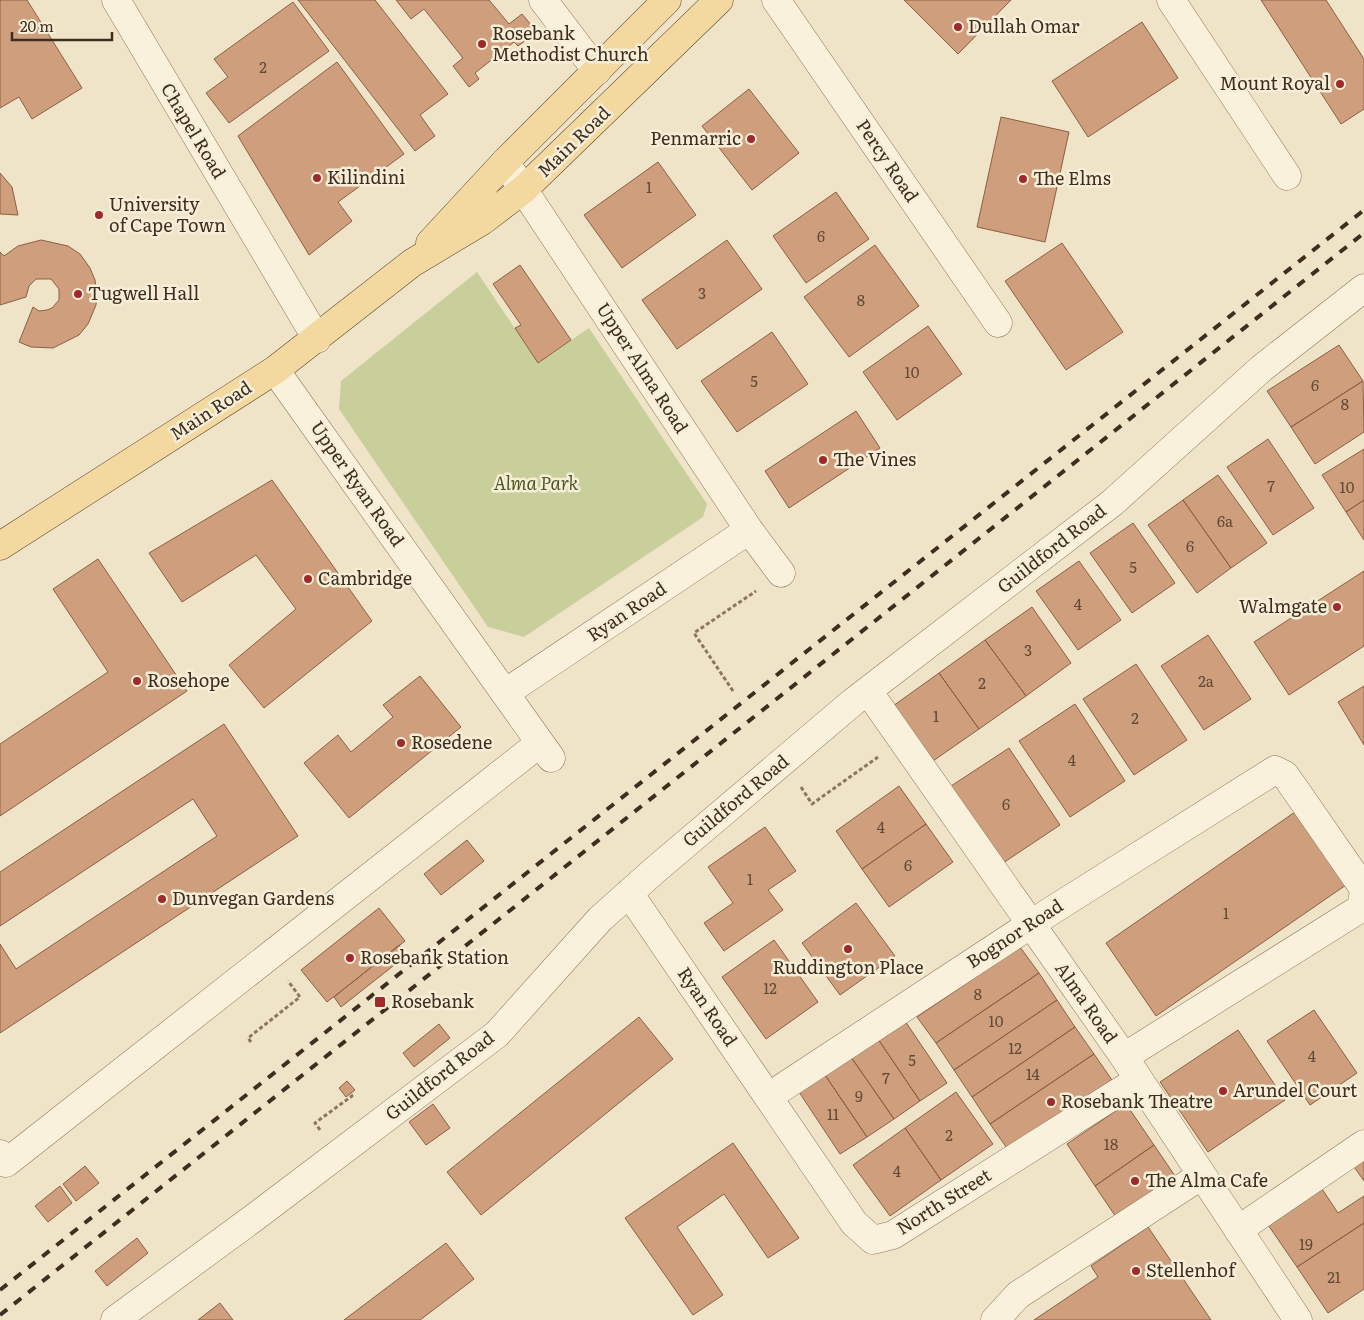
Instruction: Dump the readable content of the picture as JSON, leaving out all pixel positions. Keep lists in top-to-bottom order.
{
  "streets": {
    "main road": ["Main Road"],
    "street": [
      "Chapel Road",
      "Percy Road",
      "Upper Alma Road",
      "Upper Ryan Road",
      "Guildford Road",
      "Ryan Road",
      "Bognor Road",
      "Alma Road",
      "North Street"
    ]
  },
  "crossings": [
    ["Chapel Road", "Main Road"],
    ["Main Road", "Upper Alma Road"],
    ["Main Road", "Upper Ryan Road"],
    ["Upper Alma Road", "Ryan Road"],
    ["Upper Ryan Road", "Ryan Road"],
    ["Guildford Road", "Ryan Road"],
    ["Guildford Road", "Alma Road"],
    ["Ryan Road", "Bognor Road"],
    ["Ryan Road", "North Street"],
    ["Bognor Road", "Alma Road"],
    ["Bognor Road", "North Street"],
    ["Alma Road", "North Street"]
  ],
  "parks": ["Alma Park"],
  "places": {
    "other": [
      "Dullah Omar",
      "Rosebank Methodist Church",
      "Mount Royal",
      "Penmarric",
      "Kilindini",
      "The Elms",
      "University of Cape Town",
      "Tugwell Hall",
      "The Vines",
      "Cambridge",
      "Walmgate",
      "Rosehope",
      "Rosedene",
      "Dunvegan Gardens",
      "Ruddington Place",
      "Rosebank Station",
      "Arundel Court",
      "Rosebank Theatre",
      "The Alma Cafe",
      "Stellenhof"
    ],
    "transit": ["Rosebank"]
  },
  "house_numbers": [
    "2",
    "1",
    "6",
    "3",
    "8",
    "10",
    "5",
    "6",
    "8",
    "7",
    "10",
    "6a",
    "6",
    "5",
    "4",
    "3",
    "2a",
    "2",
    "1",
    "2",
    "4",
    "6",
    "4",
    "6",
    "1",
    "1",
    "12",
    "8",
    "10",
    "12",
    "4",
    "5",
    "14",
    "7",
    "9",
    "11",
    "2",
    "18",
    "4",
    "19",
    "21"
  ],
  "scale_bar": "20 m"
}
